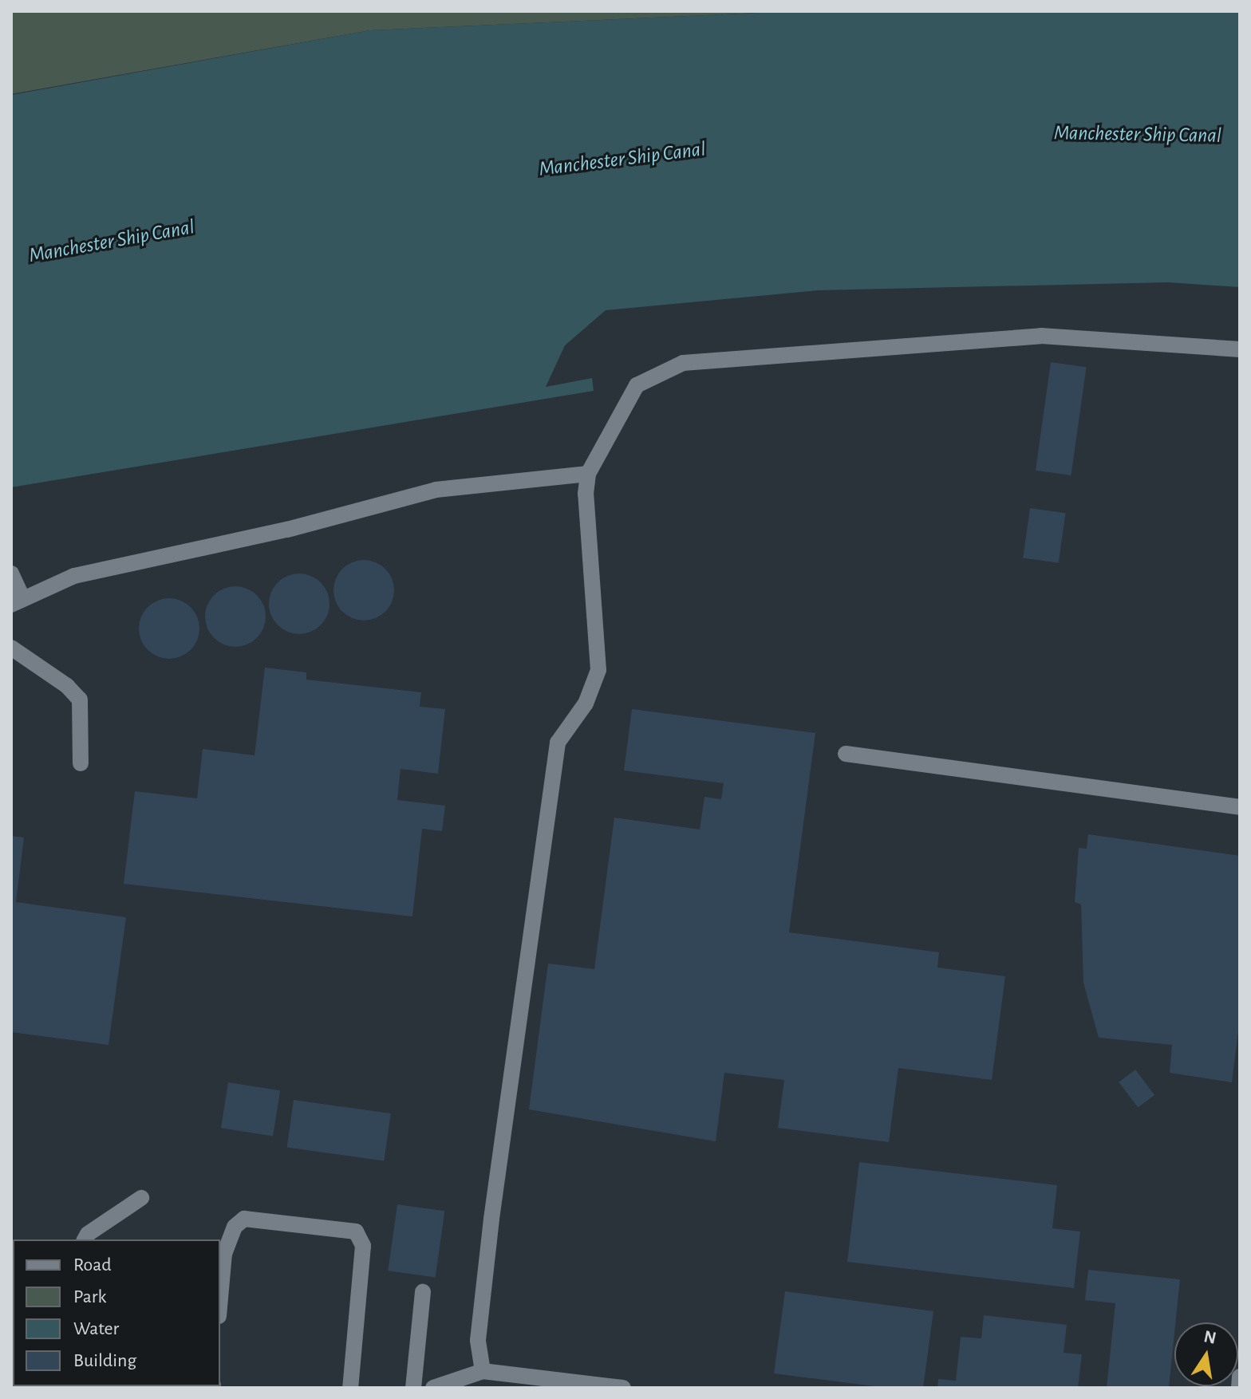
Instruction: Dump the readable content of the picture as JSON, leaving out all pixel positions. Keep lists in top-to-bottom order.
{
  "water": ["Manchester Ship Canal"],
  "legend": [
    "Road",
    "Park",
    "Water",
    "Building"
  ],
  "north": "top"
}
